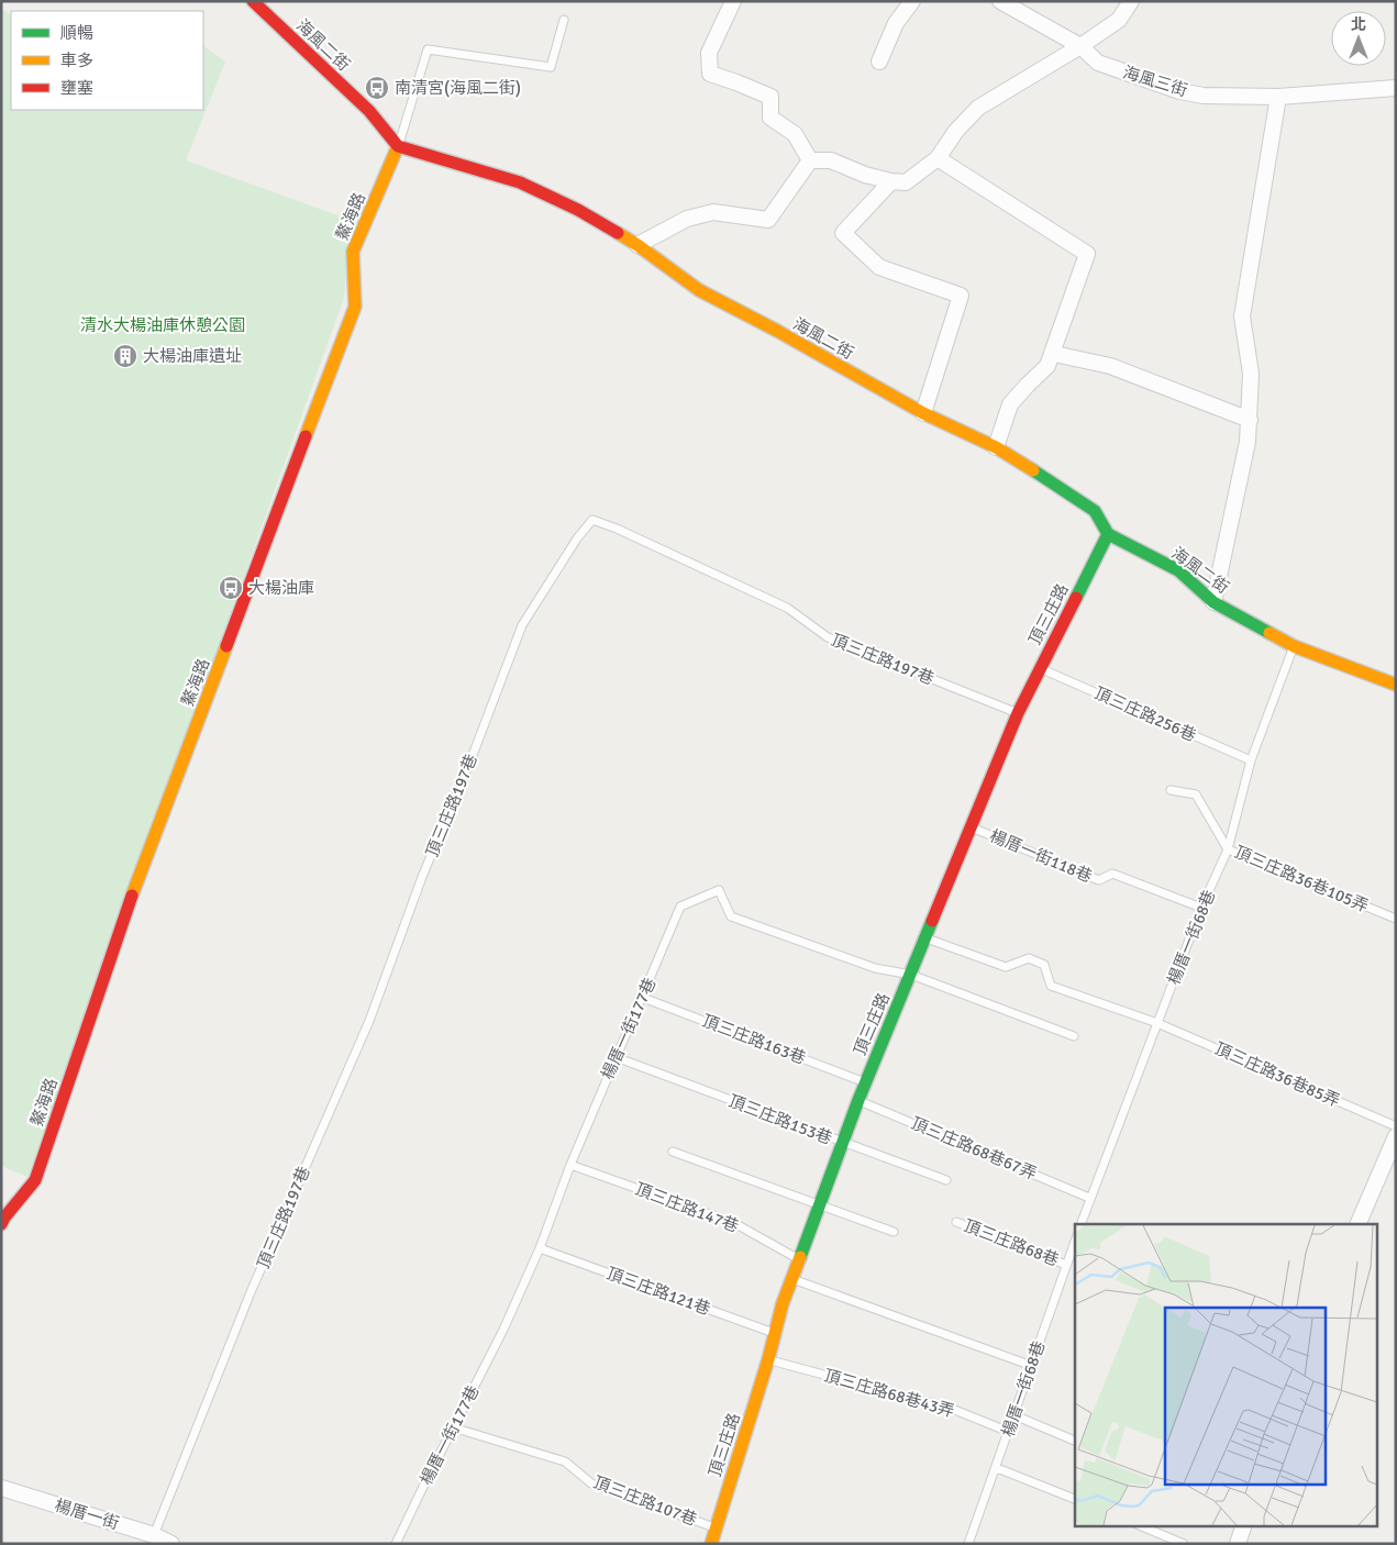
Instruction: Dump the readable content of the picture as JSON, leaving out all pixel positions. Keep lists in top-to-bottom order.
{
  "streets": {
    "street": [
      "海風二街",
      "海風三街",
      "鰲海路",
      "頂三庄路",
      "楊厝一街"
    ],
    "lane": [
      "頂三庄路197巷",
      "頂三庄路256巷",
      "楊厝一街118巷",
      "頂三庄路36巷105弄",
      "楊厝一街68巷",
      "楊厝一街177巷",
      "頂三庄路163巷",
      "頂三庄路36巷85弄",
      "頂三庄路153巷",
      "頂三庄路68巷67弄",
      "頂三庄路147巷",
      "頂三庄路68巷",
      "頂三庄路121巷",
      "頂三庄路68巷43弄",
      "頂三庄路107巷"
    ]
  },
  "crossings": [
    ["海風二街", "鰲海路"],
    ["海風二街", "頂三庄路"],
    ["海風二街", "楊厝一街68巷"],
    ["頂三庄路", "頂三庄路197巷"],
    ["頂三庄路", "頂三庄路256巷"],
    ["頂三庄路", "楊厝一街118巷"],
    ["頂三庄路", "楊厝一街177巷"],
    ["頂三庄路", "頂三庄路163巷"],
    ["頂三庄路", "頂三庄路36巷85弄"],
    ["頂三庄路", "頂三庄路153巷"],
    ["頂三庄路", "頂三庄路68巷67弄"],
    ["頂三庄路", "頂三庄路147巷"],
    ["頂三庄路", "頂三庄路121巷"],
    ["頂三庄路", "頂三庄路68巷43弄"],
    ["頂三庄路", "頂三庄路107巷"],
    ["頂三庄路197巷", "楊厝一街"],
    ["頂三庄路256巷", "楊厝一街68巷"],
    ["楊厝一街118巷", "楊厝一街68巷"],
    ["頂三庄路36巷105弄", "楊厝一街68巷"],
    ["楊厝一街68巷", "頂三庄路36巷85弄"],
    ["楊厝一街68巷", "頂三庄路68巷67弄"],
    ["楊厝一街68巷", "頂三庄路68巷"],
    ["楊厝一街68巷", "頂三庄路68巷43弄"],
    ["楊厝一街177巷", "頂三庄路163巷"],
    ["楊厝一街177巷", "頂三庄路153巷"],
    ["楊厝一街177巷", "頂三庄路147巷"],
    ["楊厝一街177巷", "頂三庄路121巷"],
    ["楊厝一街177巷", "頂三庄路107巷"]
  ],
  "parks": ["清水大楊油庫休憩公園"],
  "places": {
    "bus stop": ["南清宮(海風二街)", "大楊油庫"],
    "building": ["大楊油庫遺址"]
  },
  "legend": ["順暢", "車多", "壅塞"],
  "north": "top"
}
